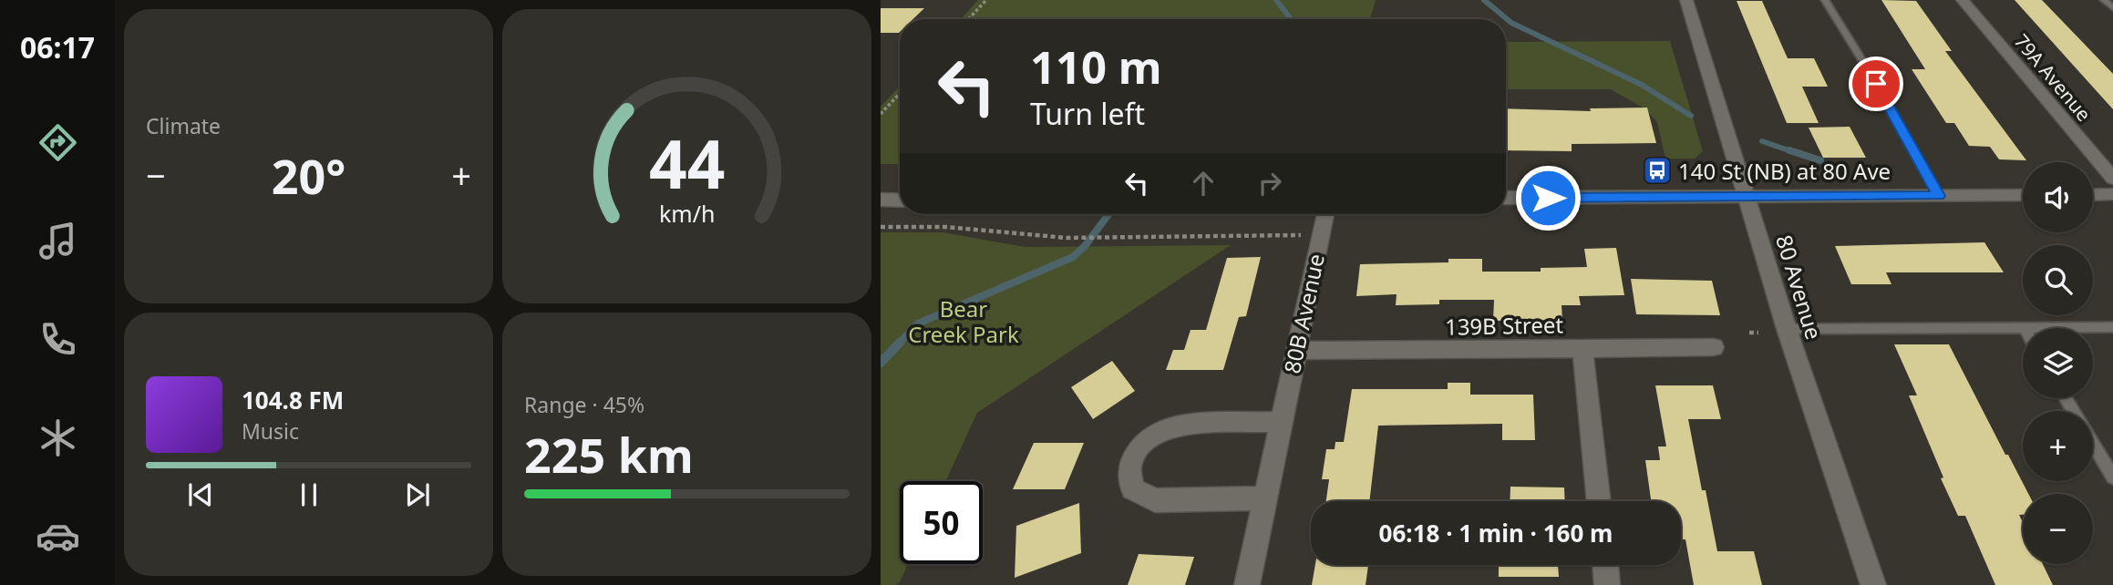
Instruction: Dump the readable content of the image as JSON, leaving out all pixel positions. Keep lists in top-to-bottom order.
{
  "streets": {
    "street": [
      "79A Avenue",
      "80 Avenue",
      "80B Avenue",
      "139B Street"
    ]
  },
  "crossings": [
    ["80B Avenue", "139B Street"]
  ],
  "parks": ["Bear Creek Park"],
  "places": {
    "bus stop": ["140 St (NB) at 80 Ave"]
  },
  "page": {
    "tabs": "06:17",
    "tile": [
      "Climate",
      ["Range · 45%", "225 km"]
    ],
    "turn": ["110 m", "Turn left"],
    "heat": ["−", "20°", "+"],
    "map_buttons": ["+", "−"],
    "song": ["104.8 FM", "Music"],
    "limit": "50",
    "trip": "06:18 · 1 min · 160 m",
    "gauge": ["44", "km/h"]
  }
}
